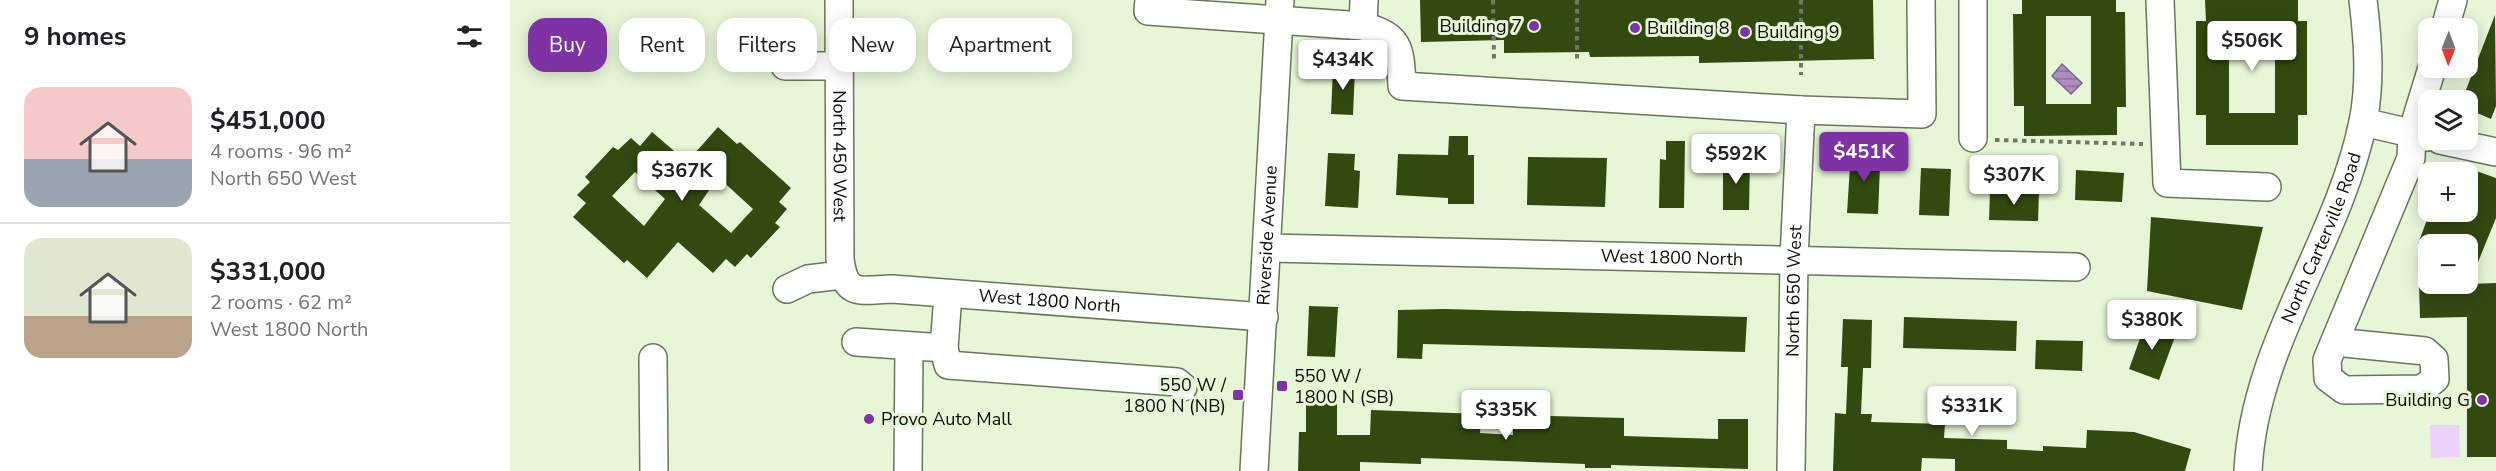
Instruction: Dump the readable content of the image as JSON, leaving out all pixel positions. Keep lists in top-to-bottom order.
{
  "streets": {
    "street": [
      "North 450 West",
      "Riverside Avenue",
      "North Carterville Road",
      "West 1800 North",
      "North 650 West"
    ]
  },
  "crossings": [
    ["North 450 West", "West 1800 North"],
    ["Riverside Avenue", "West 1800 North"],
    ["West 1800 North", "North 650 West"]
  ],
  "places": {
    "other": [
      "Building 7",
      "Building 8",
      "Building 9",
      "Building G",
      "Provo Auto Mall"
    ],
    "transit": ["550 W / 1800 N (SB)", "550 W / 1800 N (NB)"]
  },
  "north": "bottom",
  "page": {
    "heading": "9 homes",
    "map_buttons": ["+", "−"],
    "chip": [
      "Buy",
      "Rent",
      "Filters",
      "New",
      "Apartment"
    ],
    "price": [
      "$506K",
      "$434K",
      "$451K",
      "$592K",
      "$367K",
      "$307K",
      "$380K",
      "$331K",
      "$335K"
    ],
    "list": [
      {
        "name": "$451,000",
        "note": "4 rooms · 96 m² · North 650 West"
      },
      {
        "name": "$331,000",
        "note": "2 rooms · 62 m² · West 1800 North"
      }
    ]
  }
}
